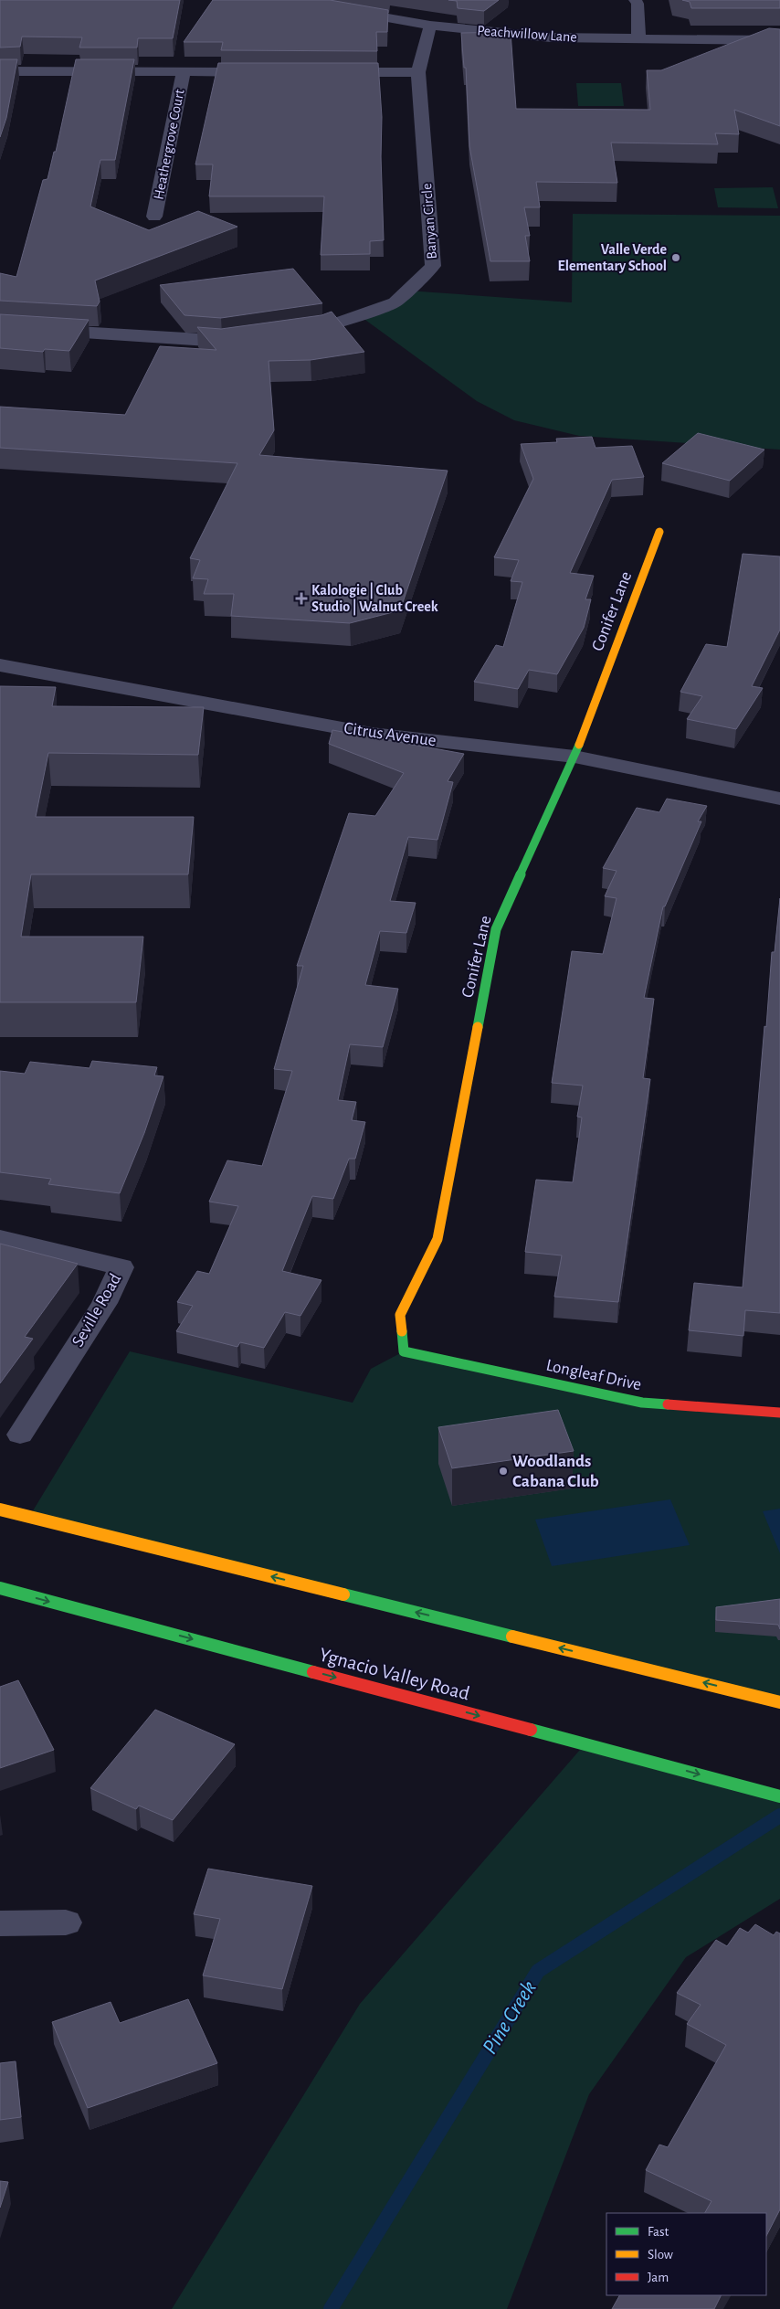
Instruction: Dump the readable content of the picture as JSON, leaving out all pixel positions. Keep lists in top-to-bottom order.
{
  "streets": {
    "main road": ["Conifer Lane", "Longleaf Drive", "Ygnacio Valley Road"],
    "street": [
      "Peachwillow Lane",
      "Heathergrove Court",
      "Banyan Circle",
      "Citrus Avenue",
      "Seville Road"
    ]
  },
  "crossings": [
    ["Peachwillow Lane", "Banyan Circle"],
    ["Conifer Lane", "Citrus Avenue"],
    ["Conifer Lane", "Longleaf Drive"]
  ],
  "water": ["Pine Creek"],
  "places": {
    "other": ["Valle Verde Elementary School", "Woodlands Cabana Club"],
    "health": ["Kalologie | Club Studio | Walnut Creek"]
  },
  "legend": ["Fast", "Slow", "Jam"]
}
